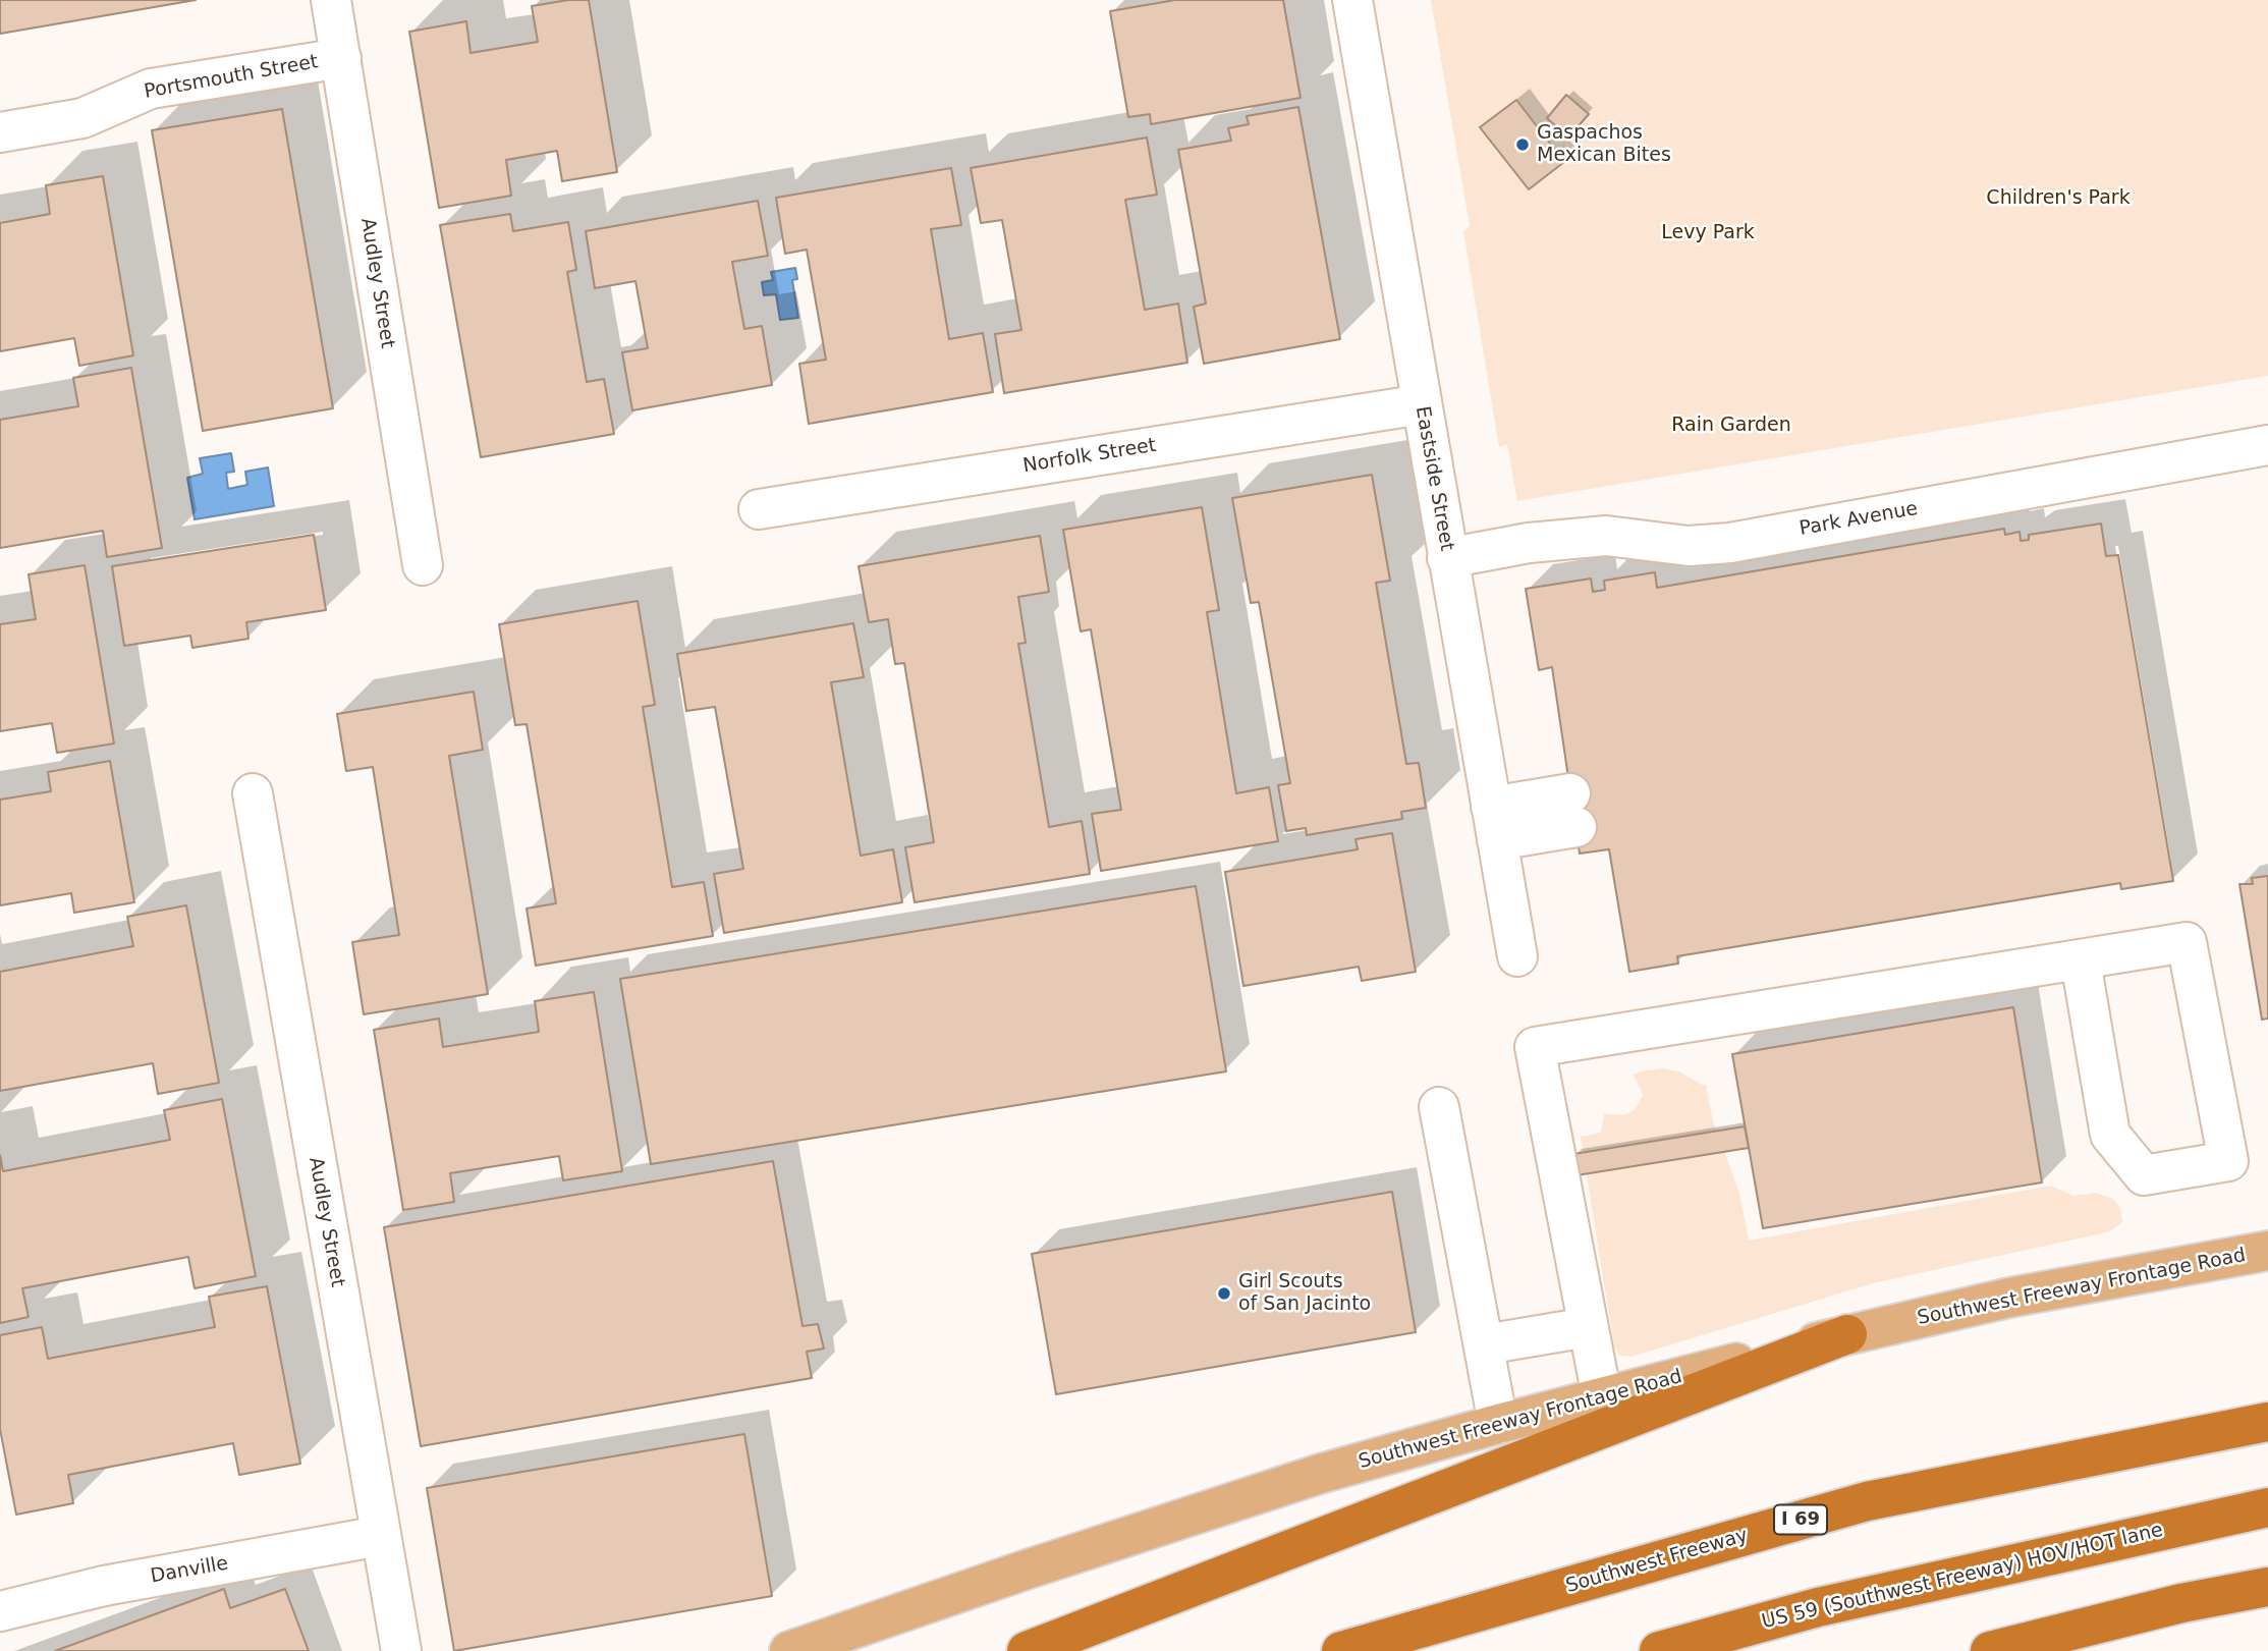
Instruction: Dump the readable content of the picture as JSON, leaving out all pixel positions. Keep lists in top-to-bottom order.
{
  "streets": {
    "highway": ["I 69", "Southwest Freeway", "US 59 (Southwest Freeway) HOV/HOT lane"],
    "main road": ["Southwest Freeway Frontage Road"],
    "street": [
      "Portsmouth Street",
      "Audley Street",
      "Norfolk Street",
      "Eastside Street",
      "Park Avenue",
      "Danville"
    ]
  },
  "crossings": [
    ["Portsmouth Street", "Audley Street"],
    ["Audley Street", "Danville"],
    ["Norfolk Street", "Eastside Street"],
    ["Eastside Street", "Park Avenue"]
  ],
  "parks": ["Children's Park", "Levy Park", "Rain Garden"],
  "places": ["Gaspachos Mexican Bites", "Girl Scouts of San Jacinto"]
}
